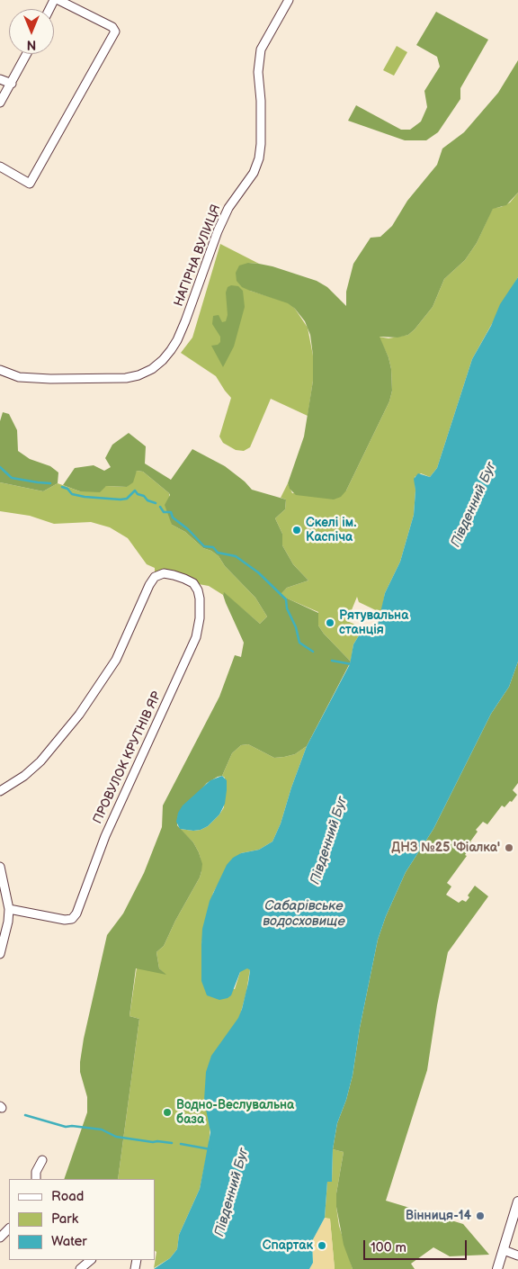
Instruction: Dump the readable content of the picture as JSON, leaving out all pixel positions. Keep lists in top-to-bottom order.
{
  "streets": {
    "street": ["НАГІРНА ВУЛИЦЯ", "ПРОВУЛОК КРУТНІВ ЯР"]
  },
  "water": ["Південний Буг", "Сабарівське водосховище"],
  "places": [
    "Скелі ім. Каспіча",
    "Рятувальна станція",
    "ДНЗ №25 'Фіалка'",
    "Водно-Веслувальна база",
    "Вінниця-14",
    "Спартак"
  ],
  "legend": ["Road", "Park", "Water"],
  "scale_bar": "100 m",
  "north": "bottom"
}
